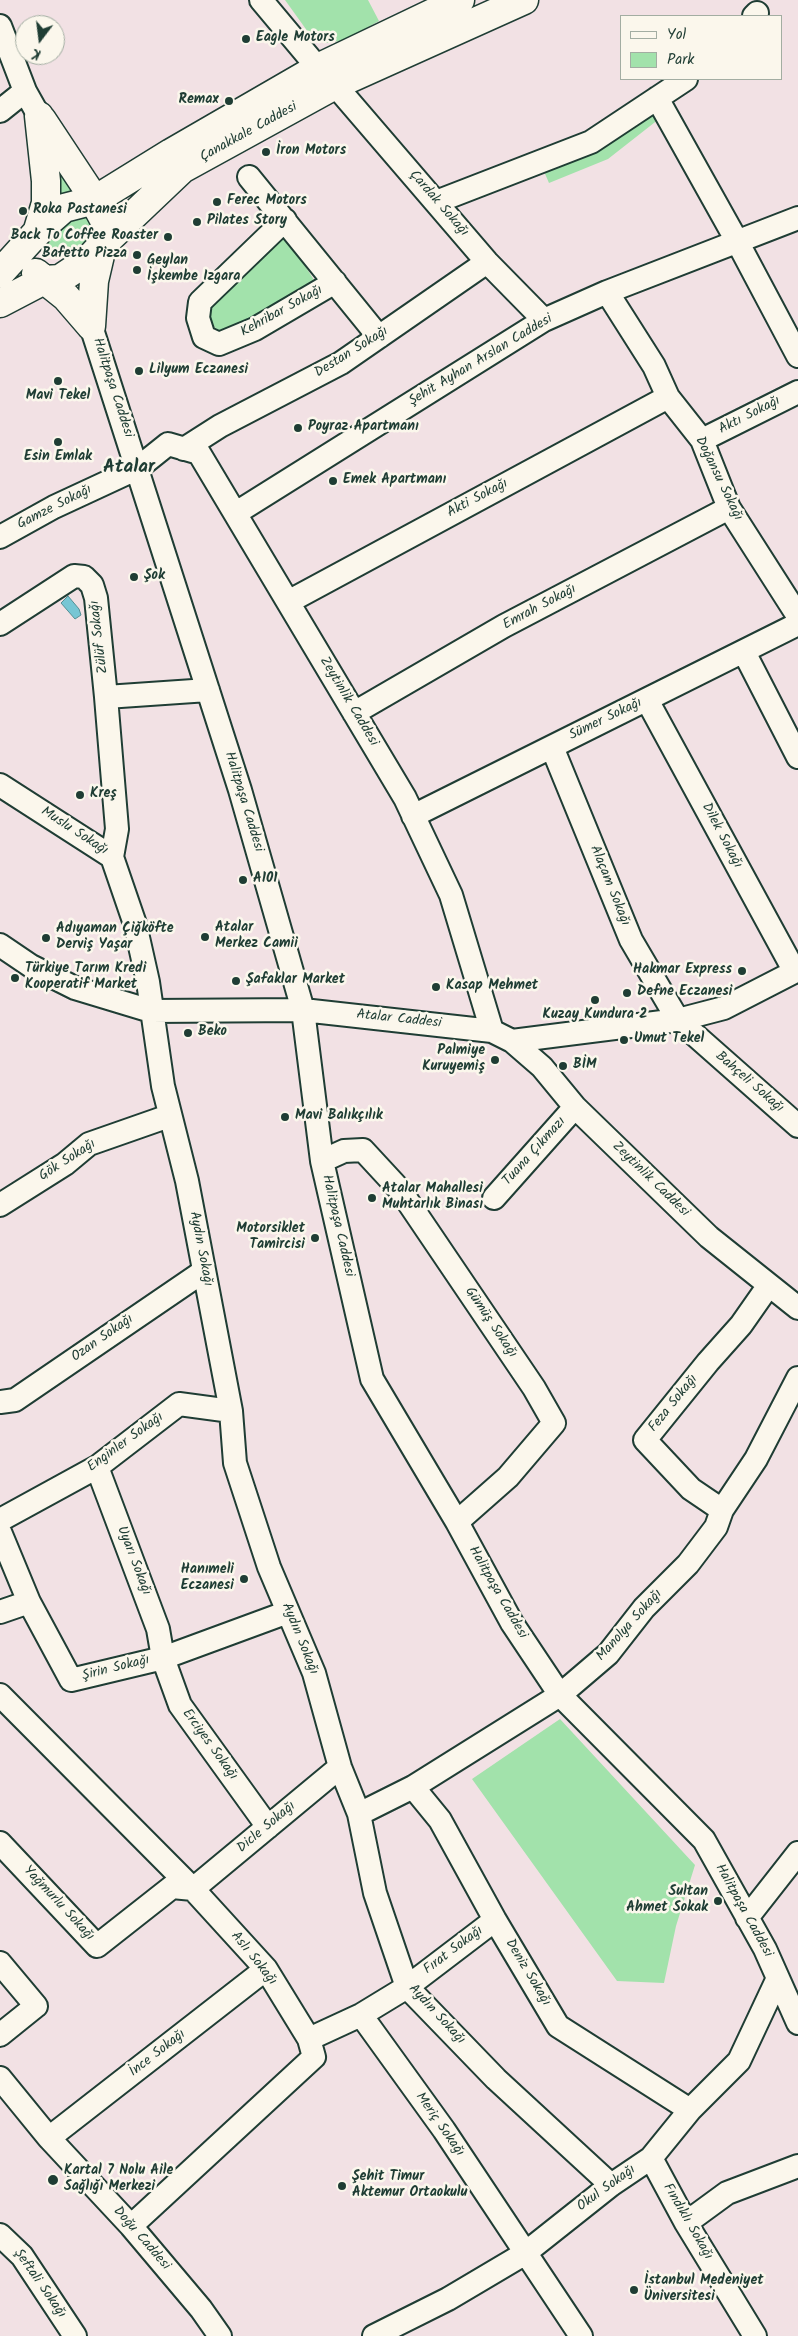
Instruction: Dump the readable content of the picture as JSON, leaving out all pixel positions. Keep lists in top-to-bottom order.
{
  "streets": {
    "main road": ["Çanakkale Caddesi"],
    "street": [
      "Çardak Sokağı",
      "Kehribar Sokağı",
      "Destan Sokağı",
      "Şehit Ayhan Arslan Caddesi",
      "Halitpaşa Caddesi",
      "Aktı Sokağı",
      "Doğansu Sokağı",
      "Akti Sokağı",
      "Gamze Sokağı",
      "Emrah Sokağı",
      "Zülüf Sokağı",
      "Zeytinlik Caddesi",
      "Sümer Sokağı",
      "Muslu Sokağı",
      "Dilek Sokağı",
      "Alaçam Sokağı",
      "Atalar Caddesi",
      "Bahçeli Sokağı",
      "Tuana Çıkmazı",
      "Gök Sokağı",
      "Aydın Sokağı",
      "Gümüş Sokağı",
      "Ozan Sokağı",
      "Feza Sokağı",
      "Enginler Sokağı",
      "Uyarı Sokağı",
      "Manolya Sokağı",
      "Şirin Sokağı",
      "Erciyes Sokağı",
      "Dicle Sokağı",
      "Yağmurlu Sokağı",
      "Fırat Sokağı",
      "Aslı Sokağı",
      "Deniz Sokağı",
      "İnce Sokağı",
      "Meriç Sokağı",
      "Okul Sokağı",
      "Fındıklı Sokağı",
      "Doğu Caddesi",
      "Şeftali Sokağı"
    ]
  },
  "crossings": [
    ["Çanakkale Caddesi", "Çardak Sokağı"],
    ["Çardak Sokağı", "Destan Sokağı"],
    ["Çardak Sokağı", "Şehit Ayhan Arslan Caddesi"],
    ["Destan Sokağı", "Zeytinlik Caddesi"],
    ["Şehit Ayhan Arslan Caddesi", "Doğansu Sokağı"],
    ["Şehit Ayhan Arslan Caddesi", "Zeytinlik Caddesi"],
    ["Halitpaşa Caddesi", "Gamze Sokağı"],
    ["Halitpaşa Caddesi", "Atalar Caddesi"],
    ["Halitpaşa Caddesi", "Gümüş Sokağı"],
    ["Halitpaşa Caddesi", "Manolya Sokağı"],
    ["Halitpaşa Caddesi", "Okul Sokağı"],
    ["Aktı Sokağı", "Doğansu Sokağı"],
    ["Doğansu Sokağı", "Akti Sokağı"],
    ["Doğansu Sokağı", "Emrah Sokağı"],
    ["Akti Sokağı", "Zeytinlik Caddesi"],
    ["Emrah Sokağı", "Zeytinlik Caddesi"],
    ["Zülüf Sokağı", "Muslu Sokağı"],
    ["Zeytinlik Caddesi", "Sümer Sokağı"],
    ["Zeytinlik Caddesi", "Atalar Caddesi"],
    ["Zeytinlik Caddesi", "Tuana Çıkmazı"],
    ["Zeytinlik Caddesi", "Feza Sokağı"],
    ["Sümer Sokağı", "Dilek Sokağı"],
    ["Sümer Sokağı", "Alaçam Sokağı"],
    ["Alaçam Sokağı", "Bahçeli Sokağı"],
    ["Atalar Caddesi", "Aydın Sokağı"],
    ["Gök Sokağı", "Aydın Sokağı"],
    ["Aydın Sokağı", "Ozan Sokağı"],
    ["Aydın Sokağı", "Enginler Sokağı"],
    ["Aydın Sokağı", "Manolya Sokağı"],
    ["Aydın Sokağı", "Şirin Sokağı"],
    ["Aydın Sokağı", "Dicle Sokağı"],
    ["Aydın Sokağı", "Fırat Sokağı"],
    ["Aydın Sokağı", "Okul Sokağı"],
    ["Feza Sokağı", "Manolya Sokağı"],
    ["Enginler Sokağı", "Uyarı Sokağı"],
    ["Enginler Sokağı", "Şirin Sokağı"],
    ["Uyarı Sokağı", "Şirin Sokağı"],
    ["Uyarı Sokağı", "Erciyes Sokağı"],
    ["Manolya Sokağı", "Deniz Sokağı"],
    ["Şirin Sokağı", "Erciyes Sokağı"],
    ["Erciyes Sokağı", "Dicle Sokağı"],
    ["Dicle Sokağı", "Yağmurlu Sokağı"],
    ["Dicle Sokağı", "Aslı Sokağı"],
    ["Yağmurlu Sokağı", "Aslı Sokağı"],
    ["Fırat Sokağı", "Aslı Sokağı"],
    ["Fırat Sokağı", "Deniz Sokağı"],
    ["Fırat Sokağı", "Meriç Sokağı"],
    ["Aslı Sokağı", "İnce Sokağı"],
    ["Deniz Sokağı", "Okul Sokağı"],
    ["İnce Sokağı", "Doğu Caddesi"],
    ["Meriç Sokağı", "Okul Sokağı"],
    ["Okul Sokağı", "Fındıklı Sokağı"]
  ],
  "districts": ["Atalar"],
  "places": [
    "Eagle Motors",
    "Remax",
    "İron Motors",
    "Ferec Motors",
    "Roka Pastanesi",
    "Pilates Story",
    "Back To Coffee Roaster",
    "Bafetto Pizza",
    "Geylan İşkembe Izgara",
    "Lilyum Eczanesi",
    "Mavi Tekel",
    "Poyraz Apartmanı",
    "Esin Emlak",
    "Emek Apartmanı",
    "Şok",
    "Kreş",
    "A101",
    "Atalar Merkez Camii",
    "Adıyaman Çiğköfte Derviş Yaşar",
    "Hakmar Express",
    "Türkiye Tarım Kredi Kooperatif Market",
    "Şafaklar Market",
    "Kasap Mehmet",
    "Defne Eczanesi",
    "Kuzay Kundura 2",
    "Beko",
    "Umut Tekel",
    "Palmiye Kuruyemiş",
    "BİM",
    "Mavi Balıkçılık",
    "Atalar Mahallesi Muhtarlık Binası",
    "Motorsiklet Tamircisi",
    "Hanımeli Eczanesi",
    "Sultan Ahmet Sokak",
    "Kartal 7 Nolu Aile Sağlığı Merkezi",
    "Şehit Timur Aktemur Ortaokulu",
    "İstanbul Medeniyet Üniversitesi"
  ],
  "legend": ["Yol", "Park"],
  "north": "bottom"
}
